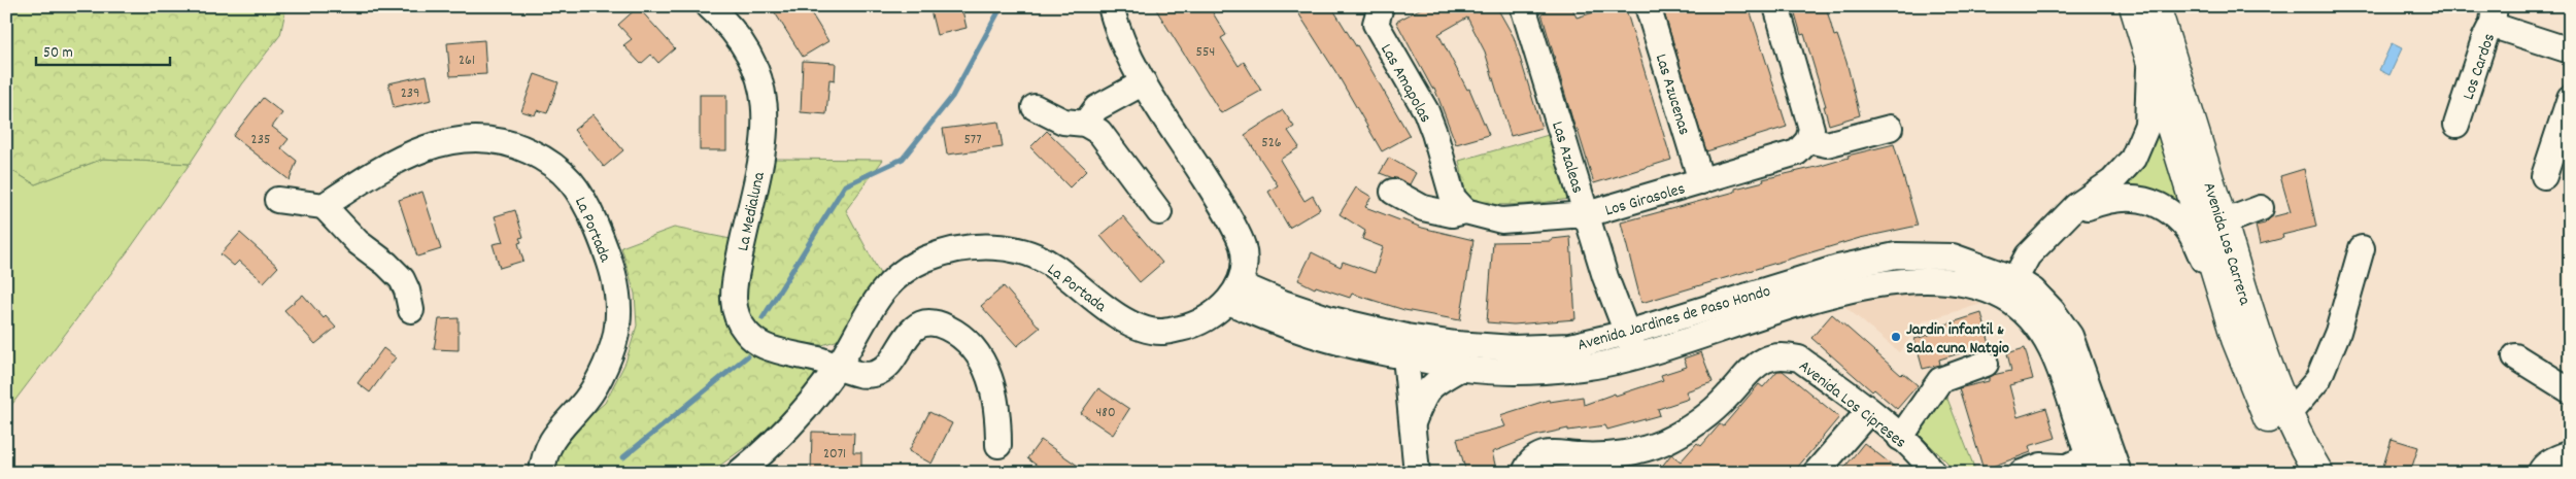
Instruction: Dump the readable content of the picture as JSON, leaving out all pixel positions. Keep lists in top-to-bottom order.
{
  "streets": {
    "main road": ["Avenida Los Carrera"],
    "street": [
      "Los Cardos",
      "Las Amapolas",
      "Las Azucenas",
      "Las Azaleas",
      "Los Girasoles",
      "La Medialuna",
      "La Portada",
      "Avenida Jardines de Paso Hondo",
      "Avenida Los Cipreses"
    ]
  },
  "crossings": [
    ["Las Amapolas", "Los Girasoles"],
    ["Las Azucenas", "Los Girasoles"],
    ["Las Azaleas", "Los Girasoles"],
    ["Las Azaleas", "Avenida Jardines de Paso Hondo"],
    ["La Medialuna", "La Portada"],
    ["La Portada", "Avenida Jardines de Paso Hondo"]
  ],
  "places": ["Jardin infantil & Sala cuna Natgio"],
  "house_numbers": [
    "554",
    "261",
    "239",
    "235",
    "577",
    "526",
    "480",
    "2071"
  ],
  "scale_bar": "50 m"
}
